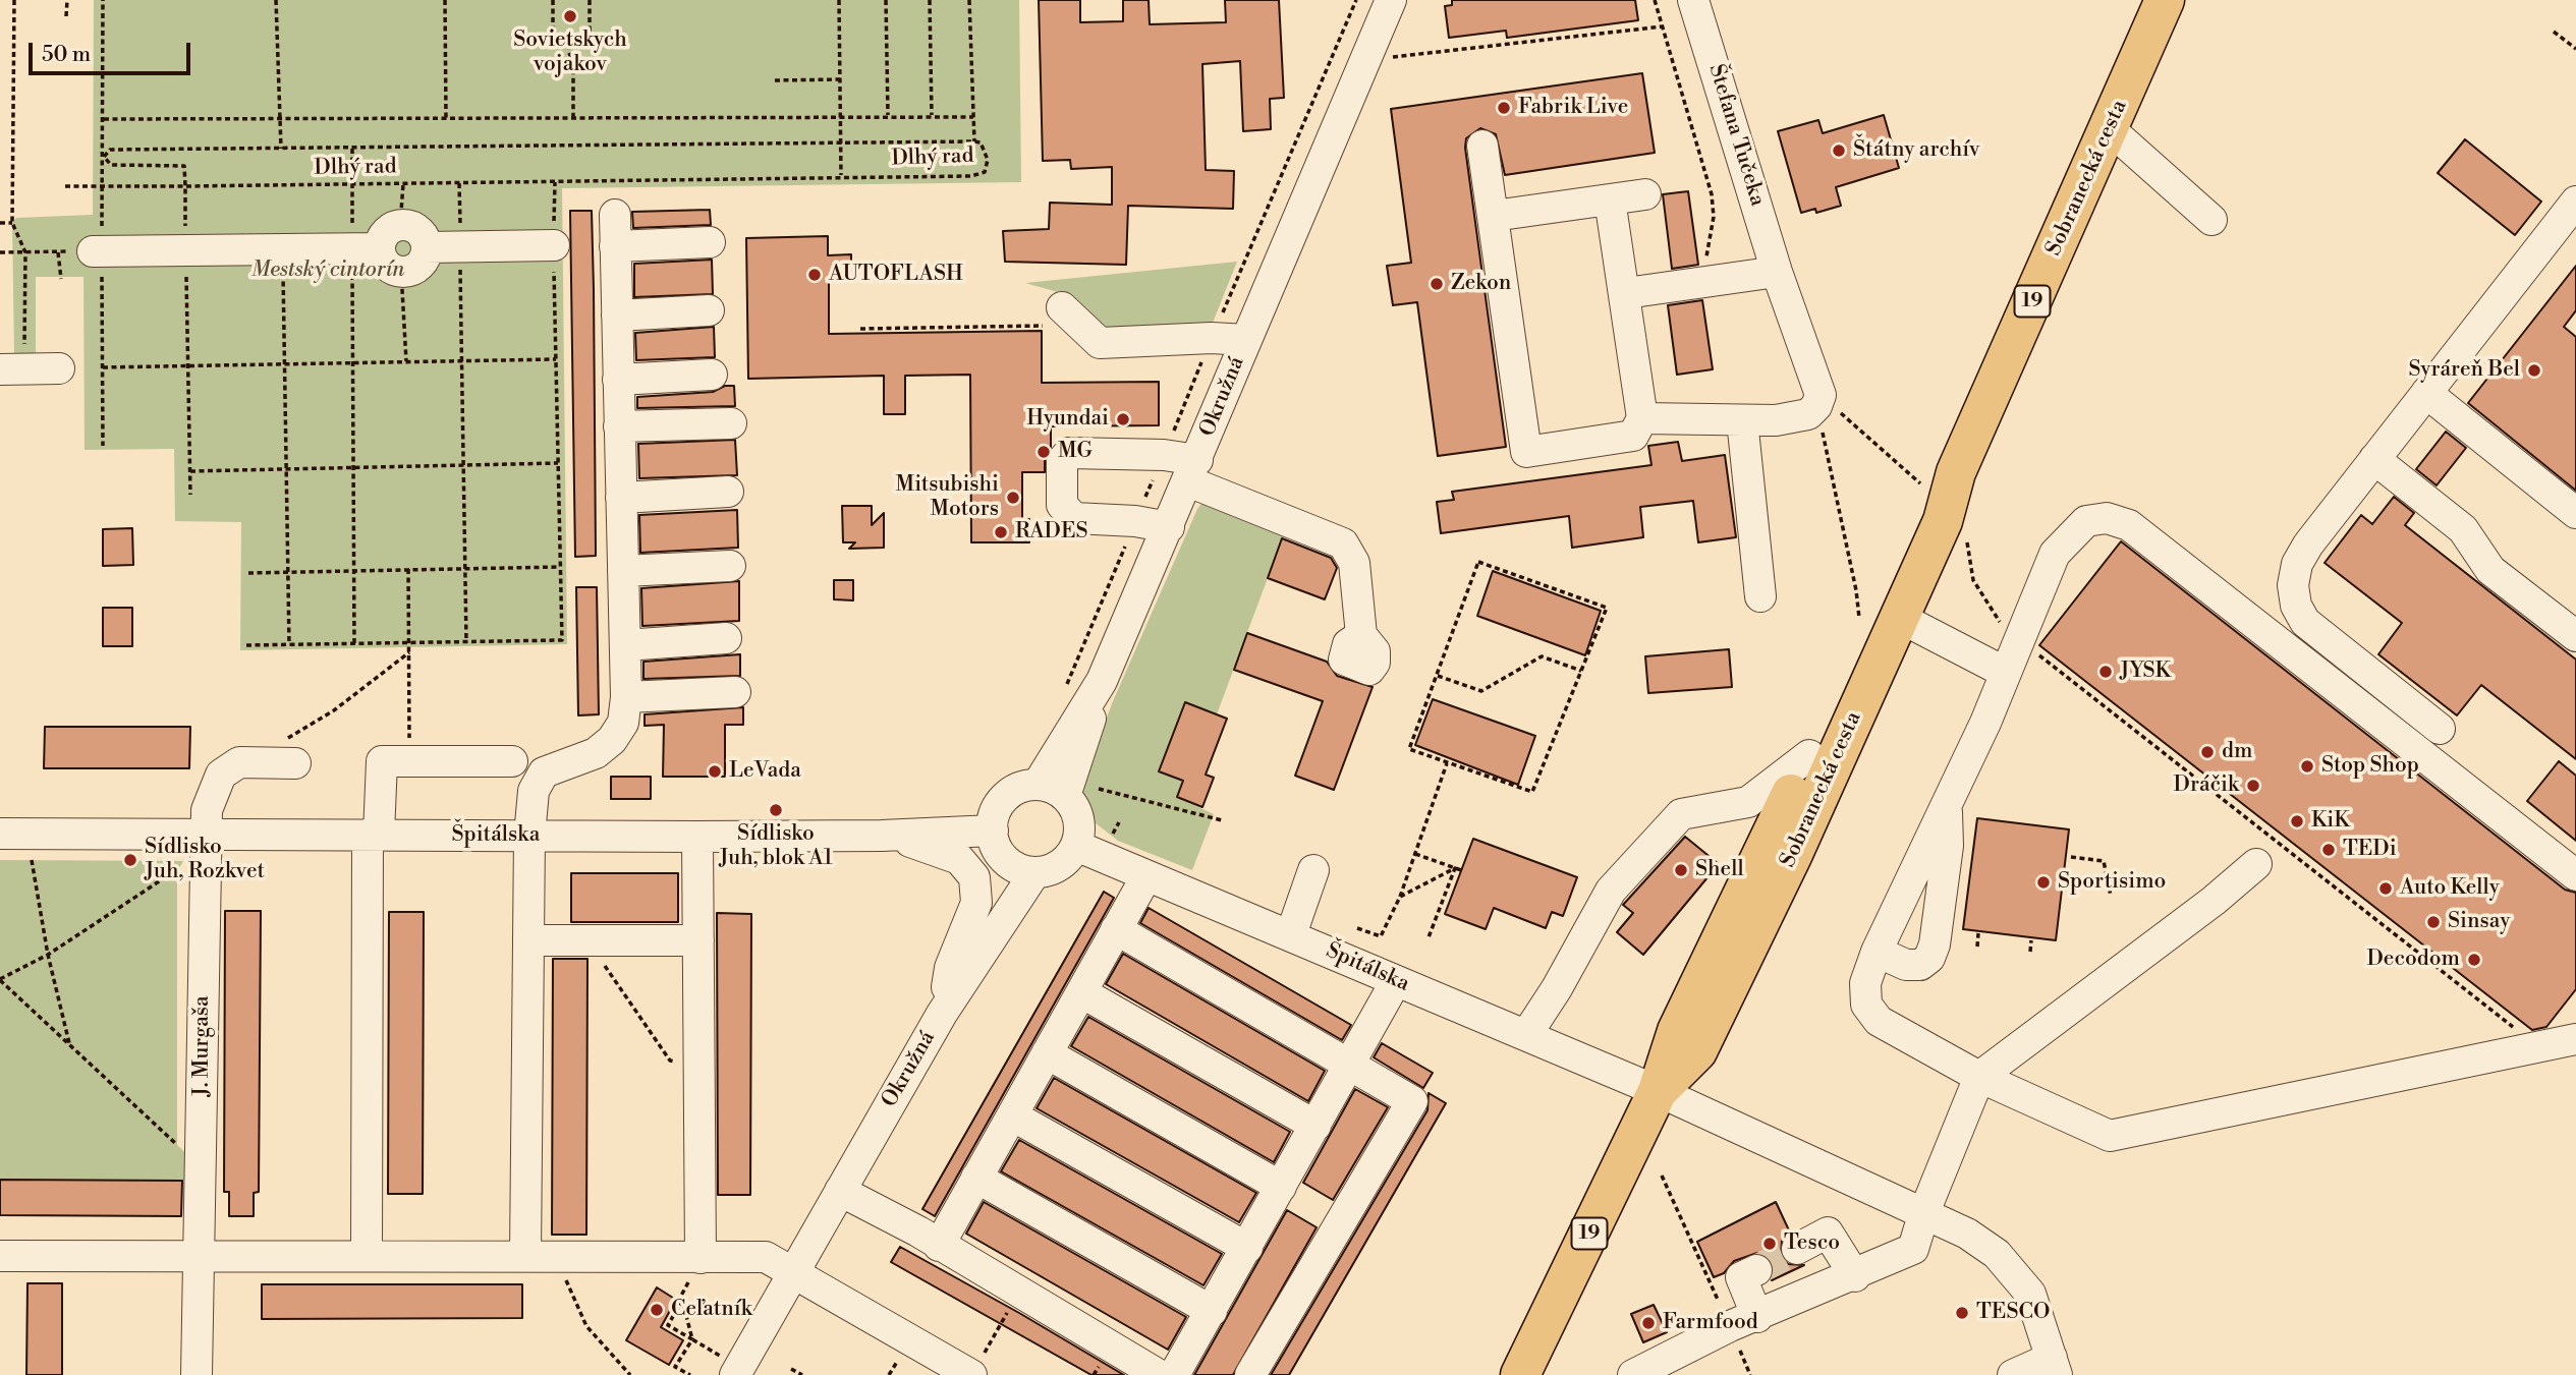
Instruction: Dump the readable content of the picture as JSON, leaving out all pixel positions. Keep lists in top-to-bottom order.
{
  "streets": {
    "main road": ["Sobranecká cesta", "19"],
    "street": [
      "Štefana Tučeka",
      "Okružná",
      "Špitálska",
      "J. Murgaša"
    ],
    "path": ["Dlhý rad"]
  },
  "crossings": [
    ["Sobranecká cesta", "Špitálska"],
    ["Okružná", "Špitálska"],
    ["Špitálska", "J. Murgaša"]
  ],
  "parks": ["Mestský cintorín"],
  "places": [
    "Sovietskych vojakov",
    "Fabrik Live",
    "Štátny archív",
    "AUTOFLASH",
    "Zekon",
    "Syráreň Bel",
    "Hyundai",
    "MG",
    "Mitsubishi Motors",
    "RADES",
    "JYSK",
    "dm",
    "Stop Shop",
    "LeVada",
    "Dráčik",
    "Sídlisko Juh, blok A1",
    "KiK",
    "TEDi",
    "Sídlisko Juh, Rozkvet",
    "Shell",
    "Sportisimo",
    "Auto Kelly",
    "Sinsay",
    "Decodom",
    "Tesco",
    "Ceľatník",
    "TESCO",
    "Farmfood"
  ],
  "scale_bar": "50 m"
}
